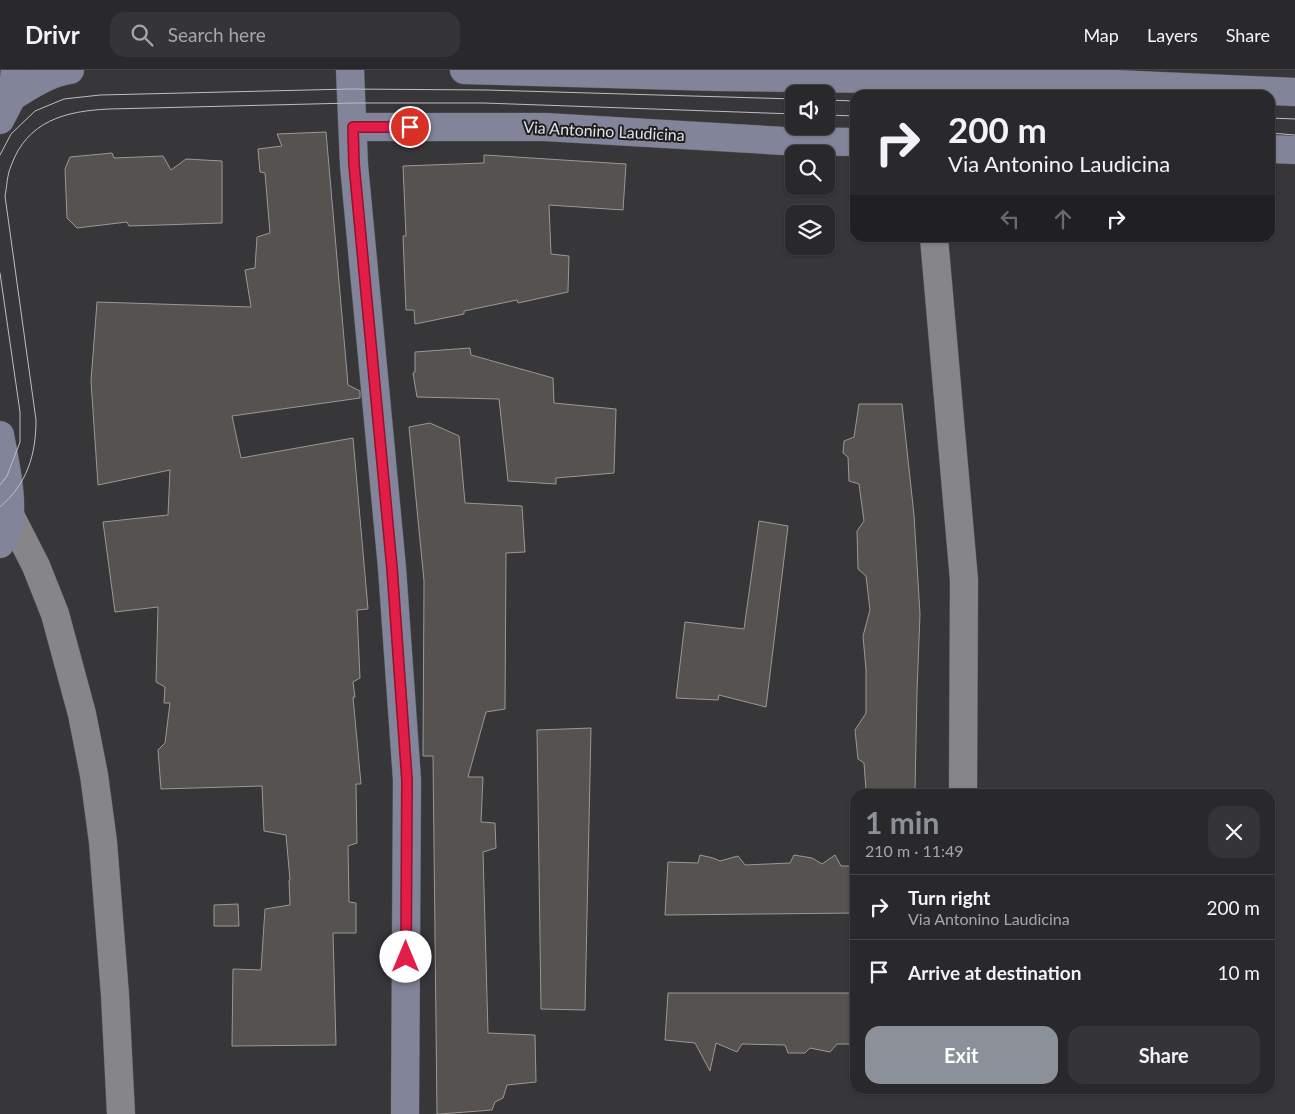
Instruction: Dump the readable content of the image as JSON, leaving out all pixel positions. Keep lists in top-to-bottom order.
{
  "streets": {
    "street": ["Via Antonino Laudicina"]
  },
  "page": {
    "header": "Drivr",
    "search": "Search here",
    "nav": ["Map", "Layers", "Share"],
    "turn": ["200 m", "Via Antonino Laudicina"],
    "heading": ["1 min", "210 m · 11:49"],
    "list": [
      {
        "name": "Turn right",
        "note": "Via Antonino Laudicina",
        "value": "200 m"
      },
      {
        "name": "Arrive at destination",
        "value": "10 m"
      }
    ],
    "buttons": ["Exit", "Share"]
  }
}
